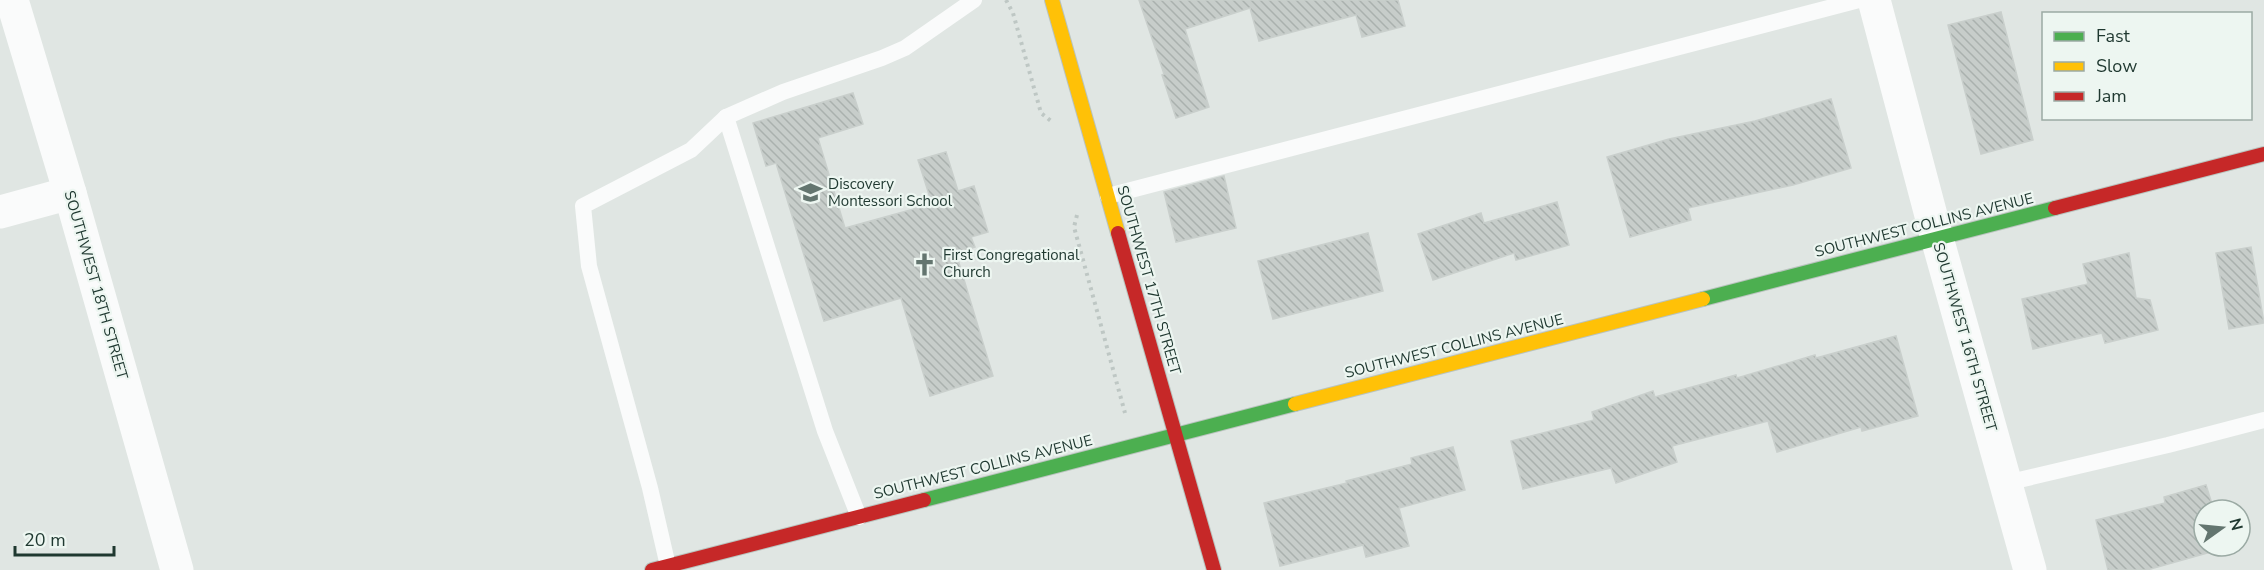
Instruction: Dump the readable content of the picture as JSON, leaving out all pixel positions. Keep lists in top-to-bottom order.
{
  "streets": {
    "street": [
      "SOUTHWEST COLLINS AVENUE",
      "SOUTHWEST 17TH STREET",
      "SOUTHWEST 18TH STREET",
      "SOUTHWEST 16TH STREET"
    ]
  },
  "crossings": [
    ["SOUTHWEST COLLINS AVENUE", "SOUTHWEST 17TH STREET"],
    ["SOUTHWEST COLLINS AVENUE", "SOUTHWEST 16TH STREET"]
  ],
  "places": {
    "school or university": ["Discovery Montessori School"],
    "church": ["First Congregational Church"]
  },
  "legend": ["Fast", "Slow", "Jam"],
  "scale_bar": "20 m",
  "north": "right"
}
